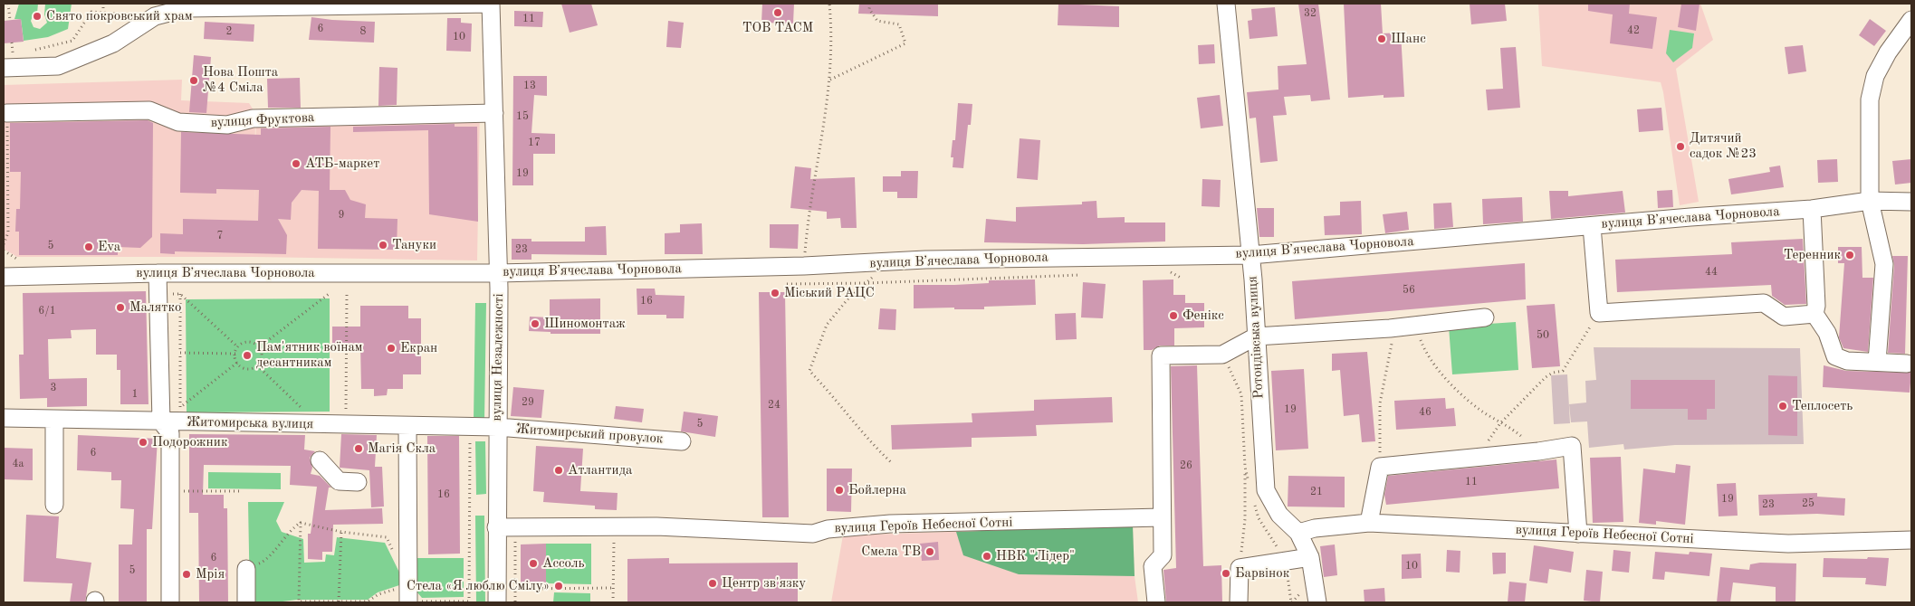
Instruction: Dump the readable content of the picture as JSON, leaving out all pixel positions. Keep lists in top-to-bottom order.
{
  "streets": {
    "street": [
      "вулиця Фруктова",
      "вулиця Вʼячеслава Чорновола",
      "Ротондівська вулиця",
      "вулиця Незалежності",
      "Житомирська вулиця",
      "Житомирський провулок",
      "вулиця Героїв Небесної Сотні"
    ]
  },
  "crossings": [
    ["вулиця Фруктова", "вулиця Незалежності"],
    ["вулиця Вʼячеслава Чорновола", "Ротондівська вулиця"],
    ["вулиця Вʼячеслава Чорновола", "вулиця Незалежності"],
    ["Ротондівська вулиця", "вулиця Героїв Небесної Сотні"],
    ["вулиця Незалежності", "Житомирська вулиця"],
    ["вулиця Незалежності", "Житомирський провулок"],
    ["вулиця Незалежності", "вулиця Героїв Небесної Сотні"],
    ["Житомирська вулиця", "Житомирський провулок"]
  ],
  "places": [
    "ТОВ ТАСМ",
    "Свято покровський храм",
    "Шанс",
    "Нова Пошта №4 Сміла",
    "Дитячий садок №23",
    "АТБ-маркет",
    "Тануки",
    "Eva",
    "Теренник",
    "Міський РАЦС",
    "Малятко",
    "Фенікс",
    "Шиномонтаж",
    "Екран",
    "Пам'ятник воїнам десантникам",
    "Теплосеть",
    "Подорожник",
    "Магія Скла",
    "Атлантида",
    "Бойлерна",
    "Смела ТВ",
    "НВК \"Лідер\"",
    "Ассоль",
    "Барвінок",
    "Мрія",
    "Центр зв'язку",
    "Стела «Я люблю Смілу»"
  ],
  "house_numbers": [
    "32",
    "11",
    "6",
    "42",
    "2",
    "8",
    "10",
    "13",
    "15",
    "17",
    "19",
    "9",
    "7",
    "5",
    "23",
    "44",
    "56",
    "16",
    "6/1",
    "50",
    "3",
    "1",
    "29",
    "24",
    "19",
    "46",
    "5",
    "6",
    "4а",
    "26",
    "11",
    "21",
    "16",
    "19",
    "25",
    "23",
    "6",
    "10",
    "5"
  ]
}
